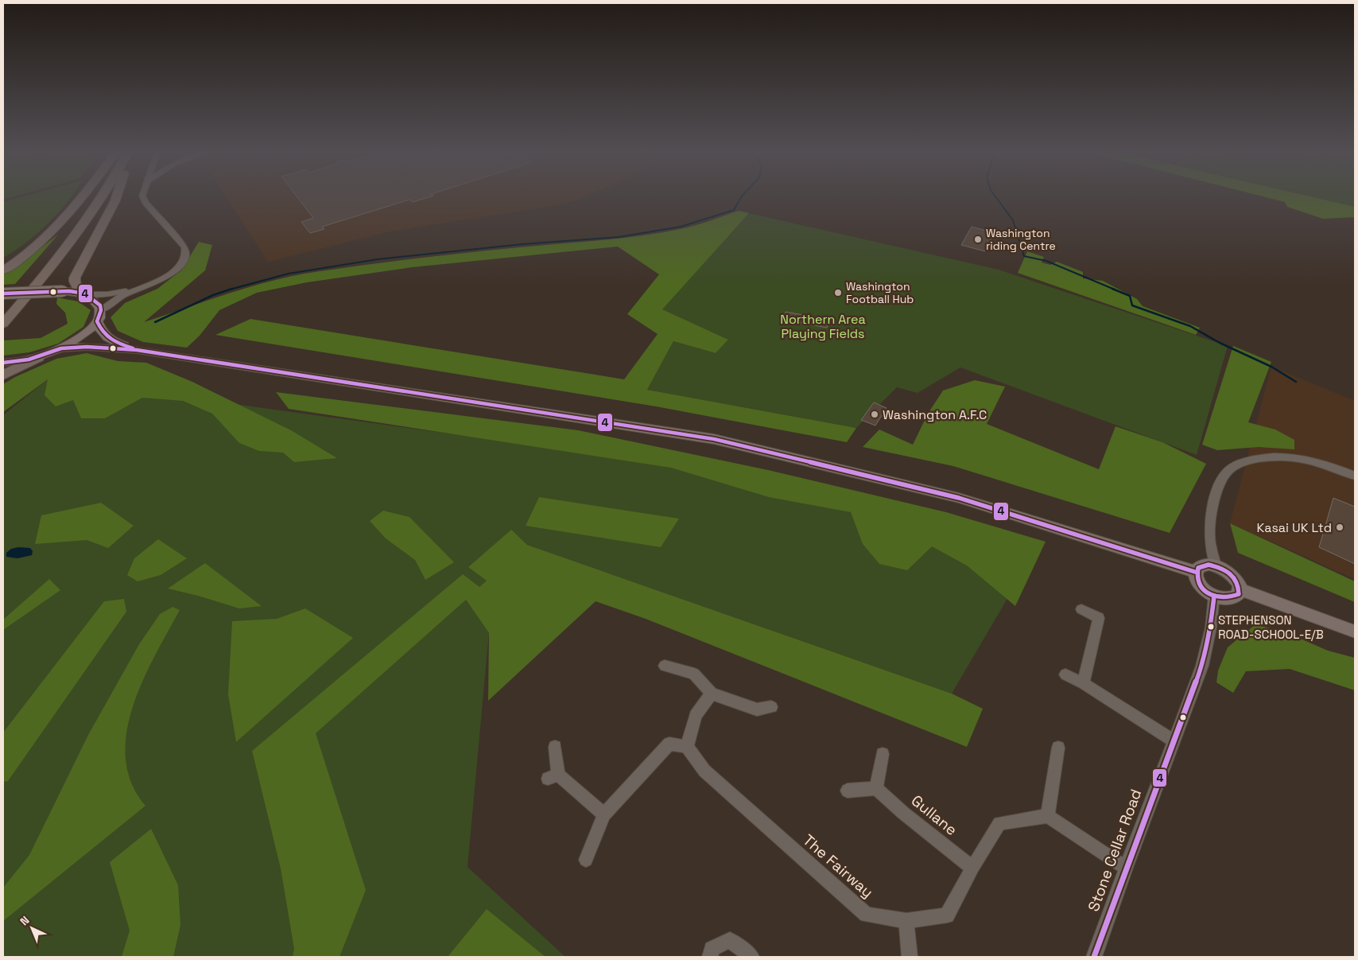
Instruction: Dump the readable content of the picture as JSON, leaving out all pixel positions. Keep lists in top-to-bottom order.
{
  "streets": {
    "street": ["Gullane", "Stone Cellar Road", "The Fairway"]
  },
  "crossings": [
    ["Gullane", "The Fairway"]
  ],
  "parks": ["Northern Area Playing Fields"],
  "places": [
    "Washington riding Centre",
    "Washington Football Hub",
    "Washington A.F.C",
    "Kasai UK Ltd",
    "STEPHENSON ROAD-SCHOOL-E/B"
  ],
  "lines": ["transit line 4"],
  "north": "top left"
}
